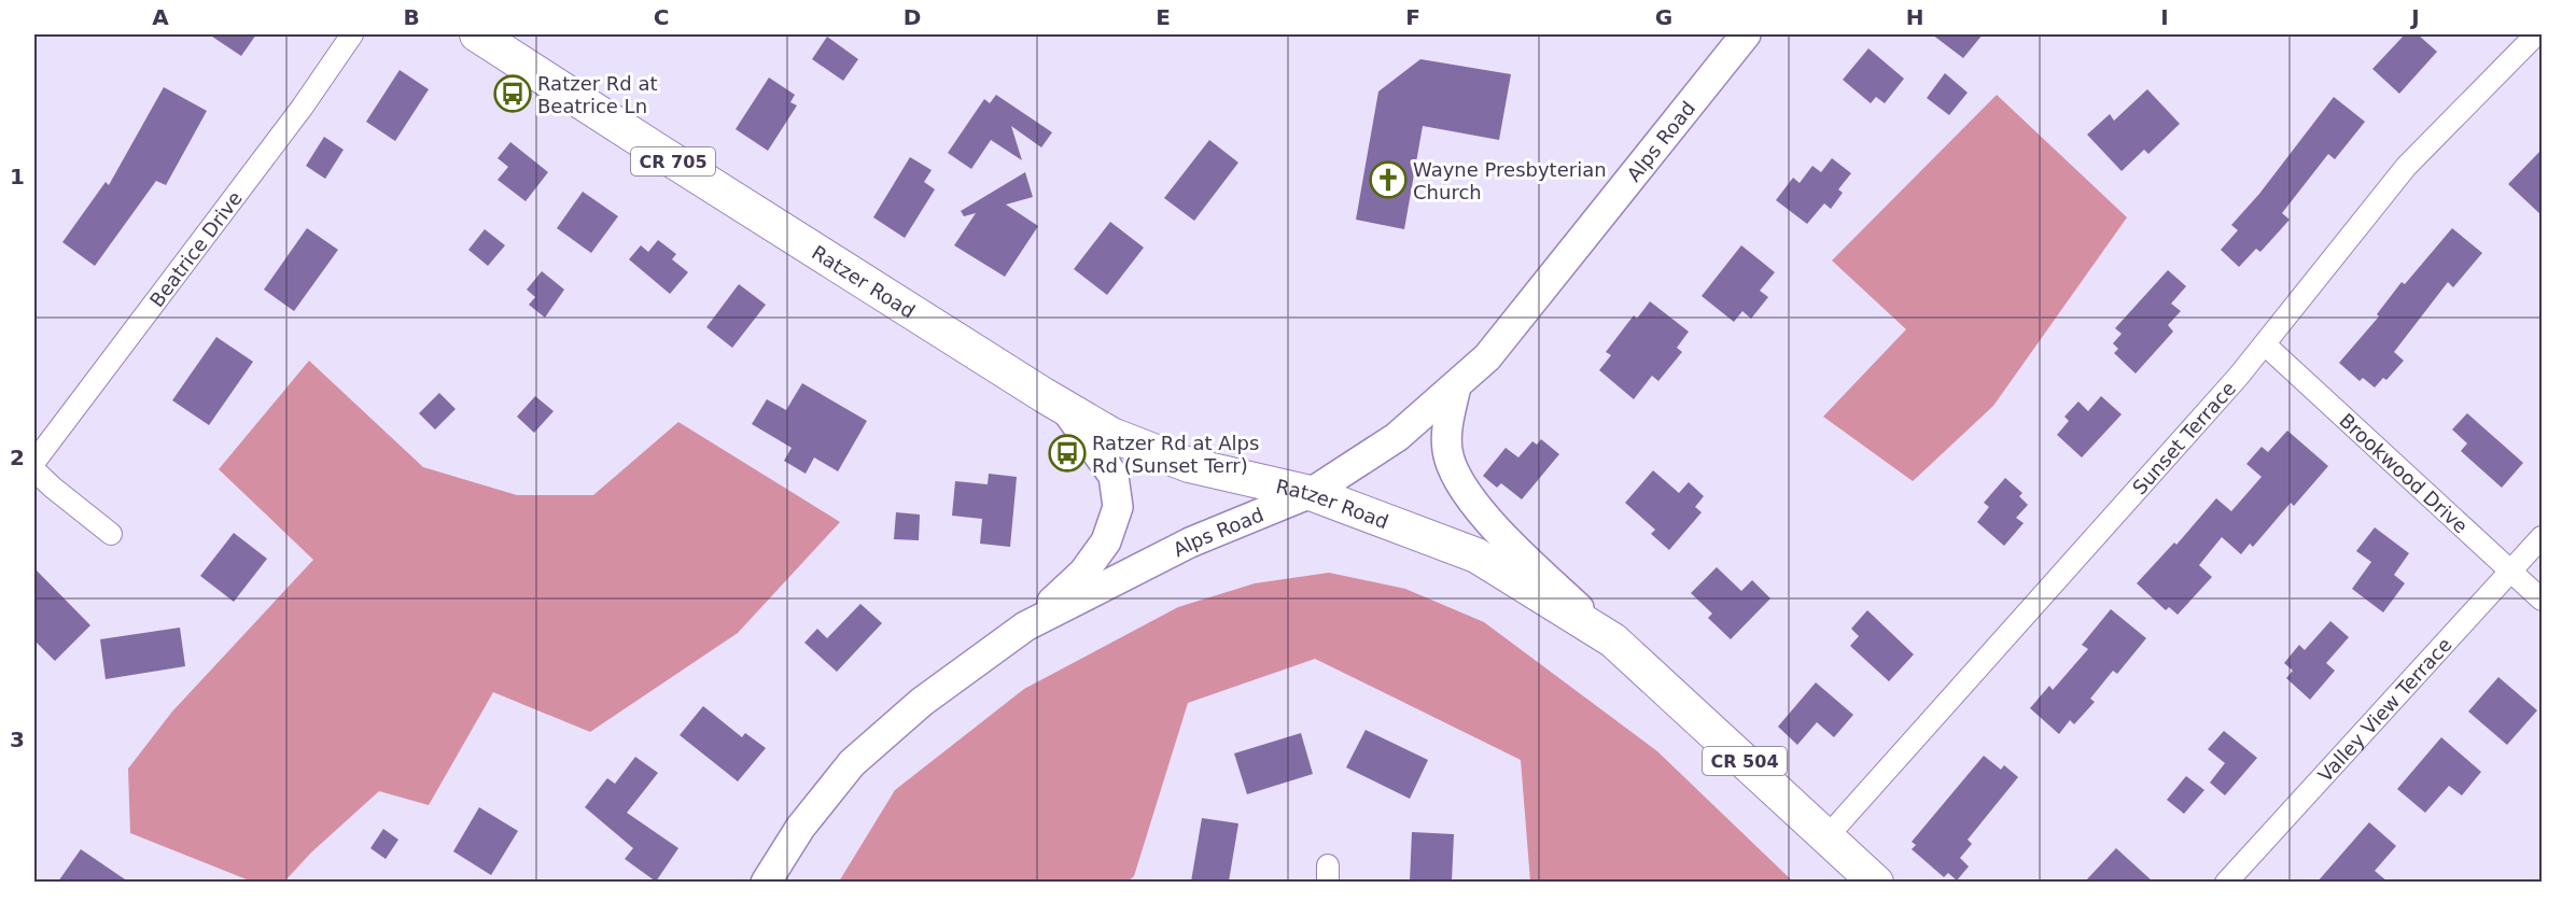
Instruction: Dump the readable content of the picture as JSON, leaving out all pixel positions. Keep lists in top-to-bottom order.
{
  "streets": {
    "main road": [
      "Alps Road",
      "CR 705",
      "Ratzer Road",
      "CR 504"
    ],
    "street": [
      "Beatrice Drive",
      "Sunset Terrace",
      "Brookwood Drive",
      "Valley View Terrace"
    ]
  },
  "crossings": [
    ["Alps Road", "Ratzer Road"],
    ["Ratzer Road", "Sunset Terrace"],
    ["Sunset Terrace", "Brookwood Drive"],
    ["Brookwood Drive", "Valley View Terrace"]
  ],
  "places": {
    "bus stop": ["Ratzer Rd at Beatrice Ln", "Ratzer Rd at Alps Rd (Sunset Terr)"],
    "church": ["Wayne Presbyterian Church"]
  },
  "grid": {
    "columns": [
      "A",
      "B",
      "C",
      "D",
      "E",
      "F",
      "G",
      "H",
      "I",
      "J"
    ],
    "rows": ["1", "2", "3"]
  }
}
